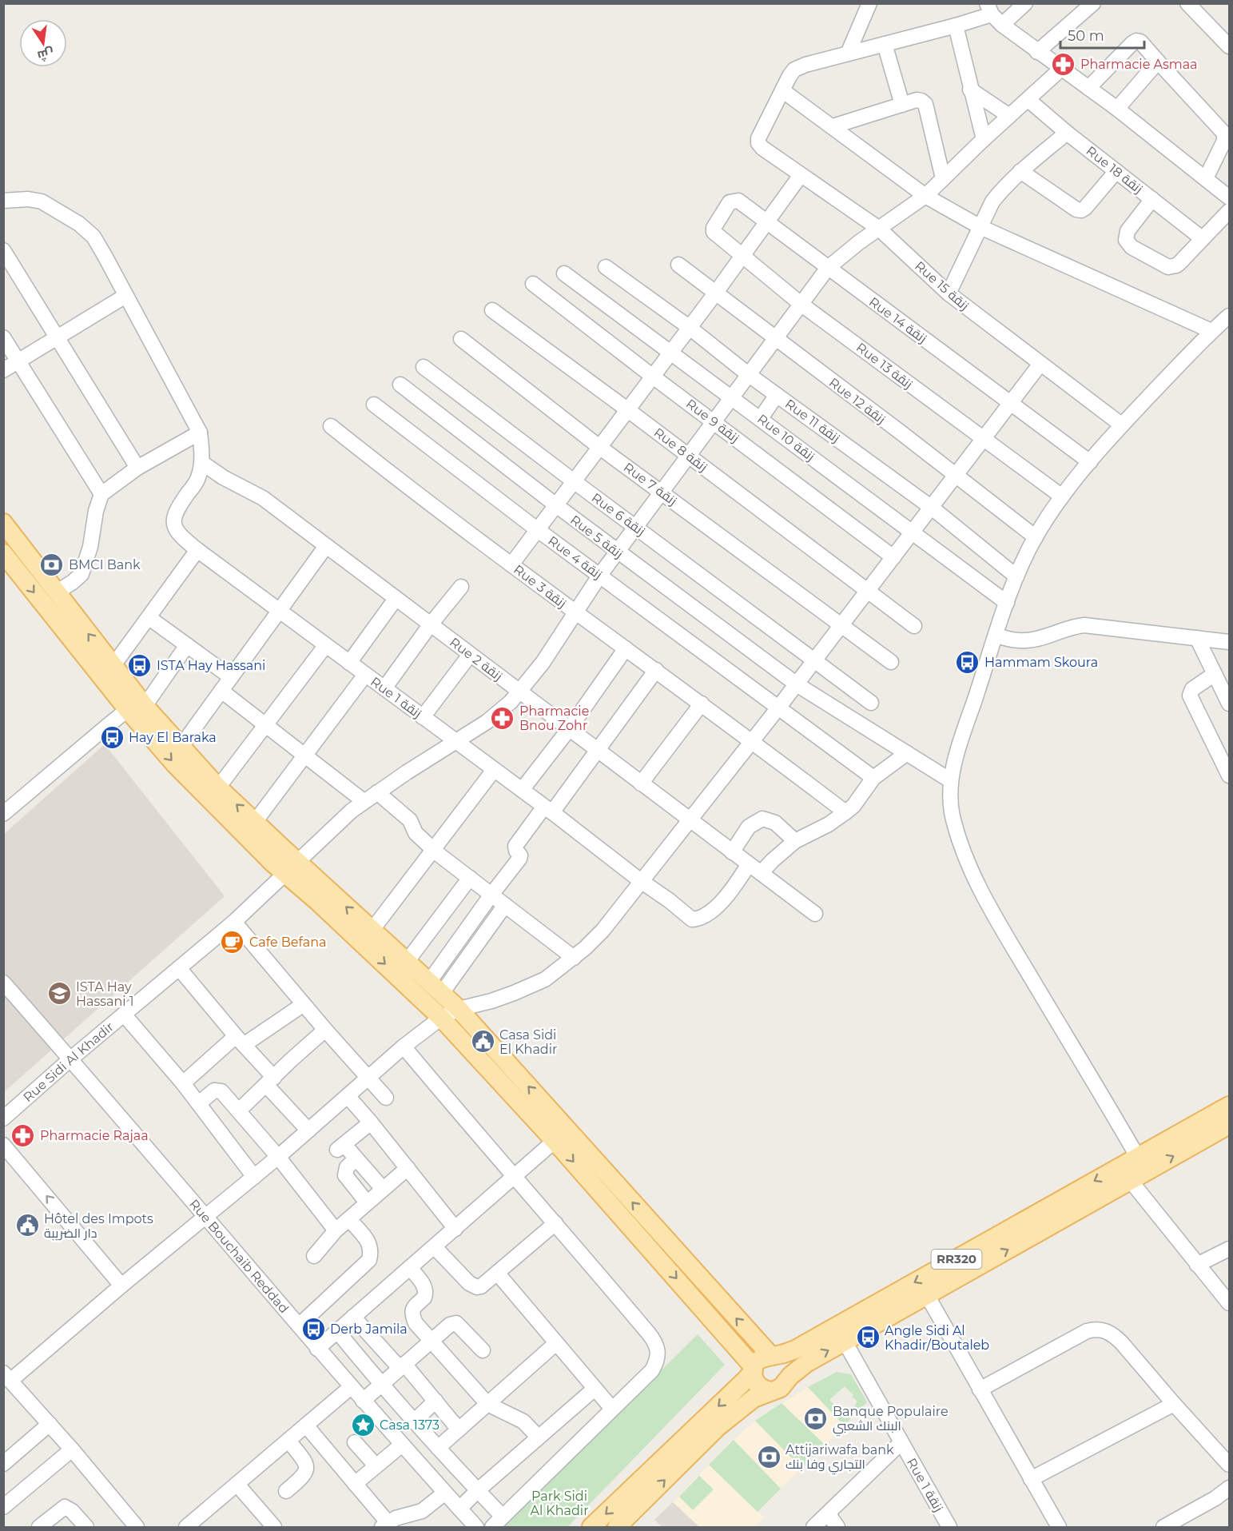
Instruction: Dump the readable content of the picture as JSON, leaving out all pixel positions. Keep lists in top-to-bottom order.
{
  "streets": {
    "main road": ["RR320"],
    "street": [
      "Rue 18 زنقة",
      "Rue 15 زنقة",
      "Rue 14 زنقة",
      "Rue 13 زنقة",
      "Rue 12 زنقة",
      "Rue 9 زنقة",
      "Rue 11 زنقة",
      "Rue 10 زنقة",
      "Rue 8 زنقة",
      "Rue 7 زنقة",
      "Rue 6 زنقة",
      "Rue 5 زنقة",
      "Rue 4 زنقة",
      "Rue 3 زنقة",
      "Rue 2 زنقة",
      "Rue 1 زنقة",
      "Rue Sidi Al Khadir",
      "Rue Bouchaib Reddad"
    ]
  },
  "crossings": [
    ["Rue 18 زنقة", "Rue Sidi Al Khadir"],
    ["Rue 15 زنقة", "Rue Sidi Al Khadir"],
    ["Rue 14 زنقة", "Rue 13 زنقة"],
    ["Rue 14 زنقة", "Rue Sidi Al Khadir"],
    ["Rue 13 زنقة", "Rue Sidi Al Khadir"],
    ["Rue 12 زنقة", "Rue Sidi Al Khadir"],
    ["Rue 9 زنقة", "Rue Sidi Al Khadir"],
    ["Rue 11 زنقة", "Rue Sidi Al Khadir"],
    ["Rue 10 زنقة", "Rue Sidi Al Khadir"],
    ["Rue 8 زنقة", "Rue Sidi Al Khadir"],
    ["Rue 7 زنقة", "Rue Sidi Al Khadir"],
    ["Rue 6 زنقة", "Rue Sidi Al Khadir"],
    ["Rue 5 زنقة", "Rue Sidi Al Khadir"],
    ["Rue 4 زنقة", "Rue Sidi Al Khadir"],
    ["Rue 3 زنقة", "Rue Sidi Al Khadir"],
    ["Rue 2 زنقة", "Rue 1 زنقة"],
    ["Rue 2 زنقة", "Rue Sidi Al Khadir"],
    ["Rue 1 زنقة", "Rue Sidi Al Khadir"],
    ["Rue 1 زنقة", "RR320"],
    ["Rue Sidi Al Khadir", "Rue Bouchaib Reddad"]
  ],
  "parks": ["Park Sidi Al Khadir"],
  "places": {
    "pharmacy": ["Pharmacie Asmaa", "Pharmacie Bnou Zohr", "Pharmacie Rajaa"],
    "bank": ["BMCI Bank", "Banque Populaire البنك الشعبي", "Attijariwafa bank التجاري وفا بنك"],
    "bus stop": [
      "Hammam Skoura",
      "ISTA Hay Hassani",
      "Hay El Baraka",
      "Derb Jamila",
      "Angle Sidi Al Khadir/Boutaleb"
    ],
    "cafe": ["Cafe Befana"],
    "school or university": ["ISTA Hay Hassani 1"],
    "public building": ["Casa Sidi El Khadir", "Hôtel des Impots دار الضريبة"],
    "place": ["Casa 1373"]
  },
  "scale_bar": "50 m",
  "north": "bottom"
}
